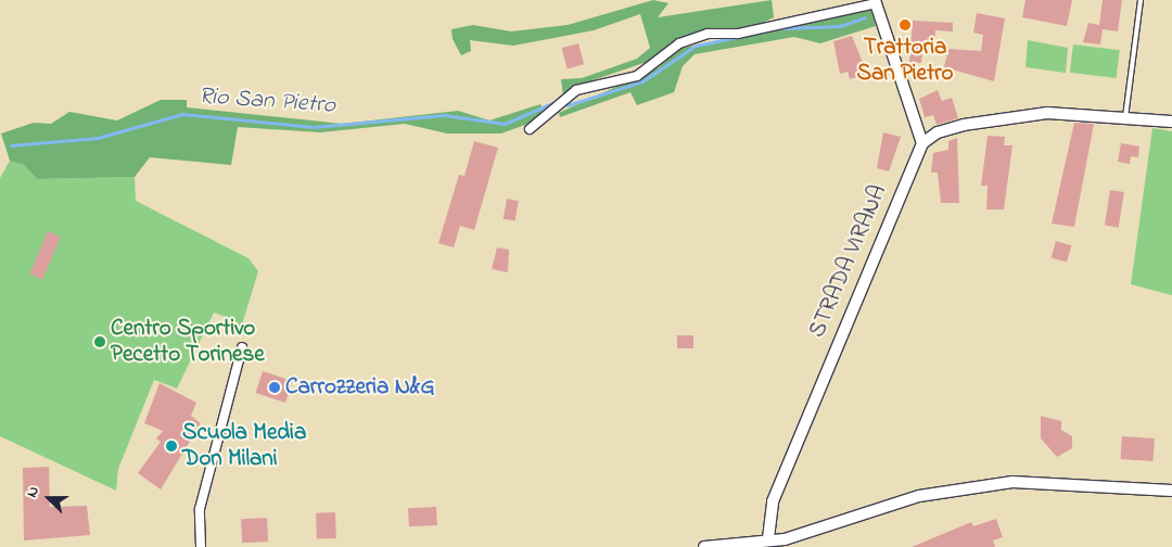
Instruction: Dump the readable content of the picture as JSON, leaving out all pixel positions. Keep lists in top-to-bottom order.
{
  "streets": {
    "street": ["STRADA VIRANA"]
  },
  "water": ["Rio San Pietro"],
  "places": [
    "Trattoria San Pietro",
    "Centro Sportivo Pecetto Torinese",
    "Carrozzeria N&G",
    "Scuola Media Don Milani"
  ],
  "north": "left"
}
